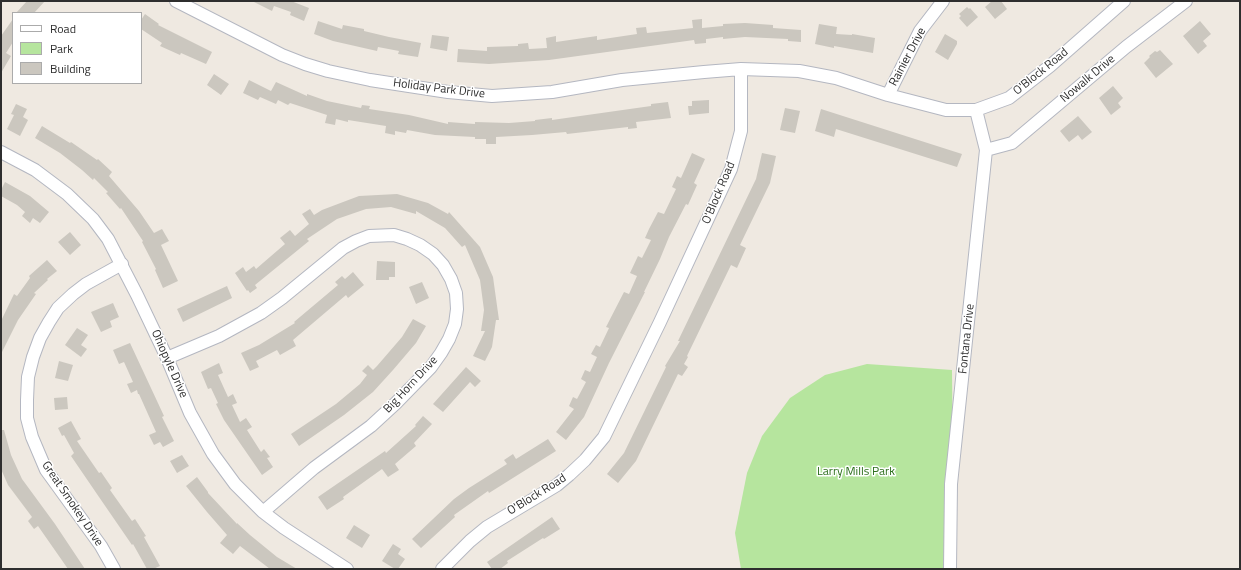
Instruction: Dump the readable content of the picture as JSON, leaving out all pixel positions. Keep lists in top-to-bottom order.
{
  "streets": {
    "street": [
      "Rainier Drive",
      "O'Block Road",
      "Nowalk Drive",
      "Holiday Park Drive",
      "Fontana Drive",
      "Ohiopyle Drive",
      "Big Horn Drive",
      "Great Smokey Drive"
    ]
  },
  "crossings": [
    ["Rainier Drive", "O'Block Road"],
    ["O'Block Road", "Holiday Park Drive"],
    ["O'Block Road", "Fontana Drive"],
    ["Nowalk Drive", "Fontana Drive"],
    ["Ohiopyle Drive", "Big Horn Drive"],
    ["Ohiopyle Drive", "Great Smokey Drive"]
  ],
  "parks": ["Larry Mills Park"],
  "legend": ["Road", "Park", "Building"]
}
